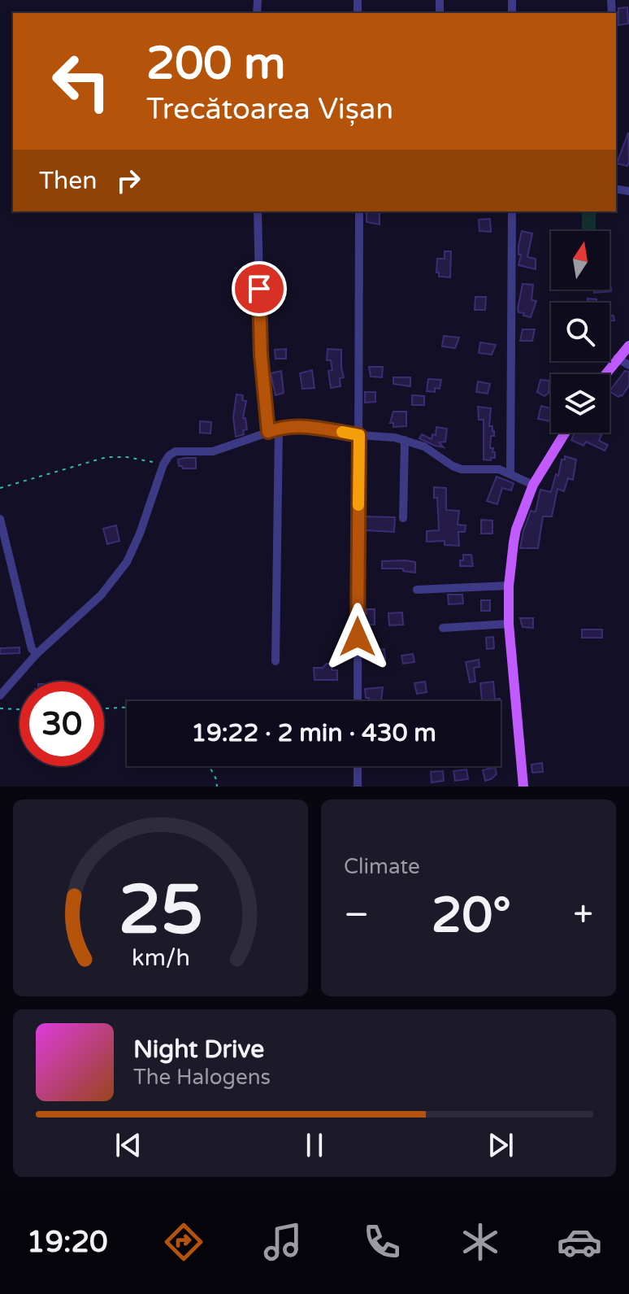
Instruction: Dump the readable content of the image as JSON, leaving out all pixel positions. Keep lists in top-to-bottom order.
{
  "north": "top",
  "page": {
    "turn": ["200 m", "Trecătoarea Vișan"],
    "then": "Then",
    "limit": "30",
    "trip": "19:22 · 2 min · 430 m",
    "tile": "Climate",
    "heat": ["−", "20°", "+"],
    "song": ["Night Drive", "The Halogens"],
    "tabs": "19:20",
    "gauge": ["25", "km/h"]
  }
}
